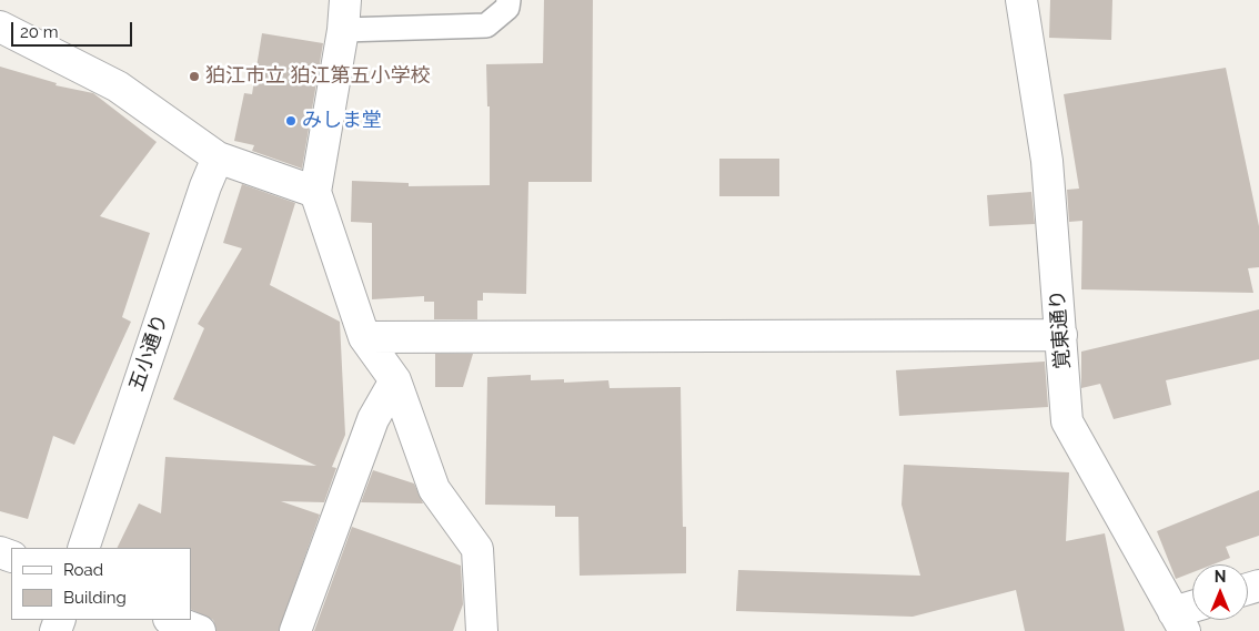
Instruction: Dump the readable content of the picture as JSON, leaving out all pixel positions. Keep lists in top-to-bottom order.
{
  "streets": {
    "street": ["覚東通り", "五小通り"]
  },
  "places": ["狛江市立 狛江第五小学校", "みしま堂"],
  "legend": ["Road", "Building"],
  "scale_bar": "20 m",
  "north": "top"
}
